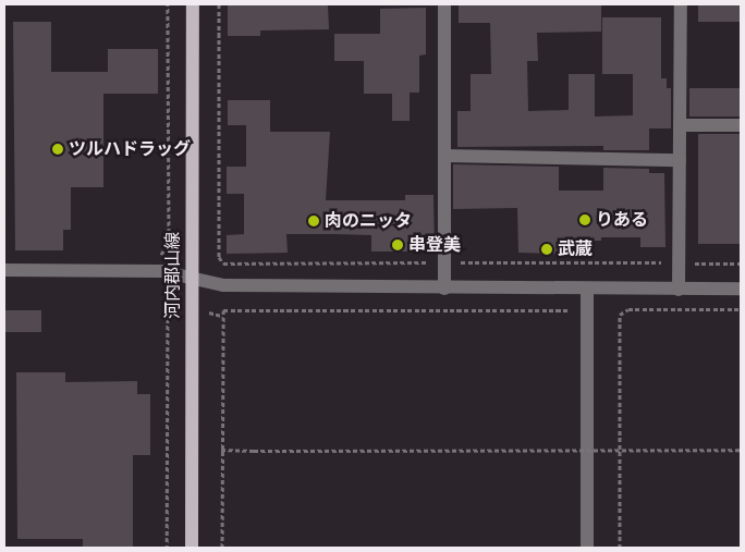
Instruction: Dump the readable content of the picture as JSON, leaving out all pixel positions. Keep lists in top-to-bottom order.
{
  "streets": {
    "main road": ["河内郡山線"]
  },
  "places": [
    "ツルハドラッグ",
    "りある",
    "肉のニッタ",
    "串登美",
    "武蔵"
  ]
}
